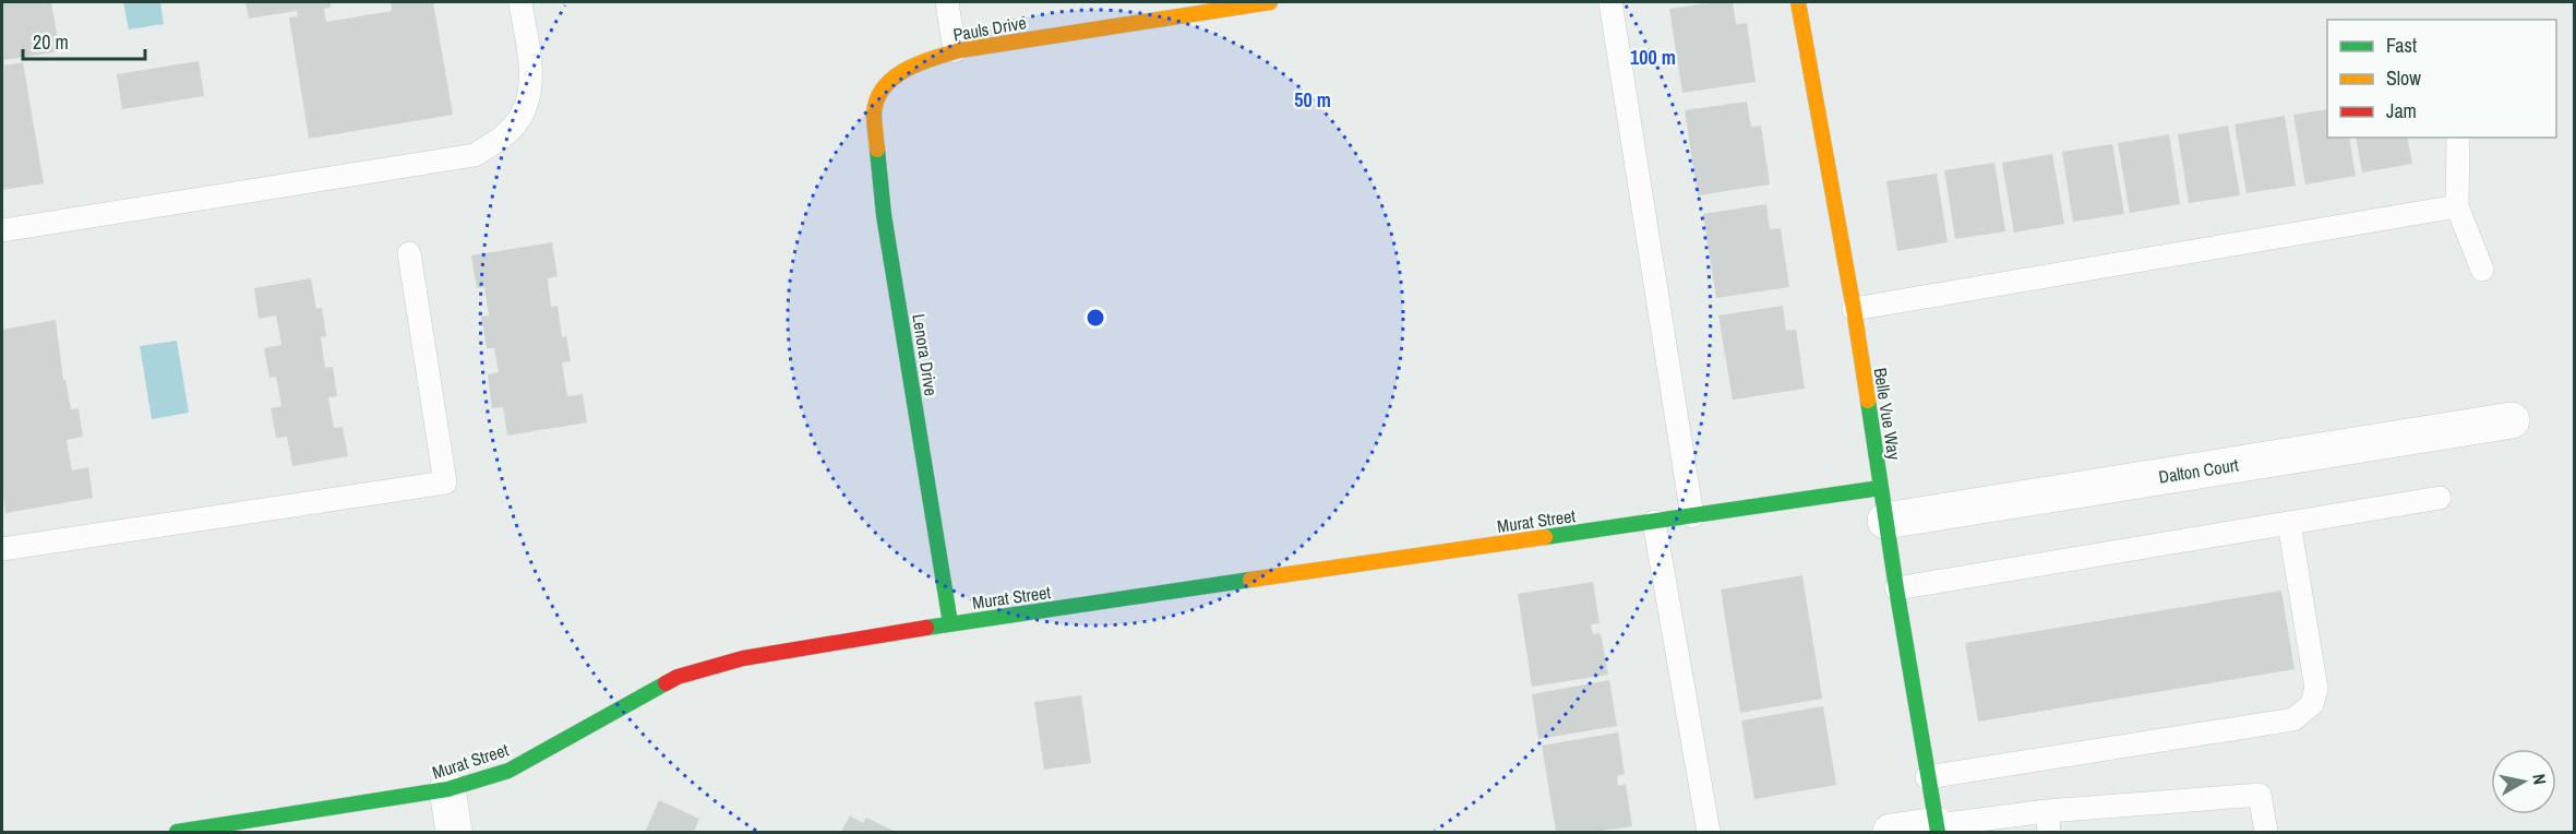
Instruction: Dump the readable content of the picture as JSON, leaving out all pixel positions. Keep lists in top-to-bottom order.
{
  "streets": {
    "street": [
      "Pauls Drive",
      "Lenora Drive",
      "Belle Vue Way",
      "Dalton Court",
      "Murat Street"
    ]
  },
  "crossings": [
    ["Pauls Drive", "Lenora Drive"],
    ["Lenora Drive", "Murat Street"],
    ["Belle Vue Way", "Dalton Court"],
    ["Belle Vue Way", "Murat Street"],
    ["Dalton Court", "Murat Street"]
  ],
  "legend": ["Fast", "Slow", "Jam"],
  "scale_bar": "20 m",
  "north": "right",
  "rings": ["100 m", "50 m"]
}
